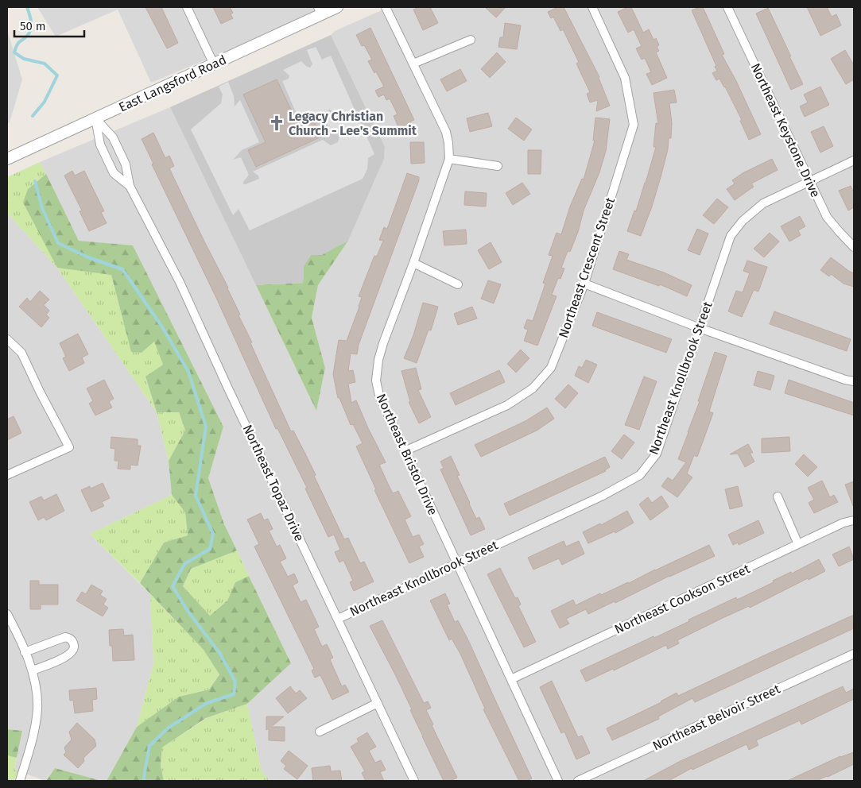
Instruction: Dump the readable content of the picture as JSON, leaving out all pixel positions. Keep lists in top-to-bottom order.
{
  "streets": {
    "street": [
      "East Langsford Road",
      "Northeast Keystone Drive",
      "Northeast Crescent Street",
      "Northeast Knollbrook Street",
      "Northeast Bristol Drive",
      "Northeast Topaz Drive",
      "Northeast Cookson Street",
      "Northeast Belvoir Street"
    ]
  },
  "crossings": [
    ["East Langsford Road", "Northeast Topaz Drive"],
    ["Northeast Keystone Drive", "Northeast Knollbrook Street"],
    ["Northeast Crescent Street", "Northeast Bristol Drive"],
    ["Northeast Knollbrook Street", "Northeast Bristol Drive"],
    ["Northeast Knollbrook Street", "Northeast Topaz Drive"],
    ["Northeast Bristol Drive", "Northeast Cookson Street"]
  ],
  "places": {
    "church": ["Legacy Christian Church - Lee's Summit"]
  },
  "scale_bar": "50 m"
}
